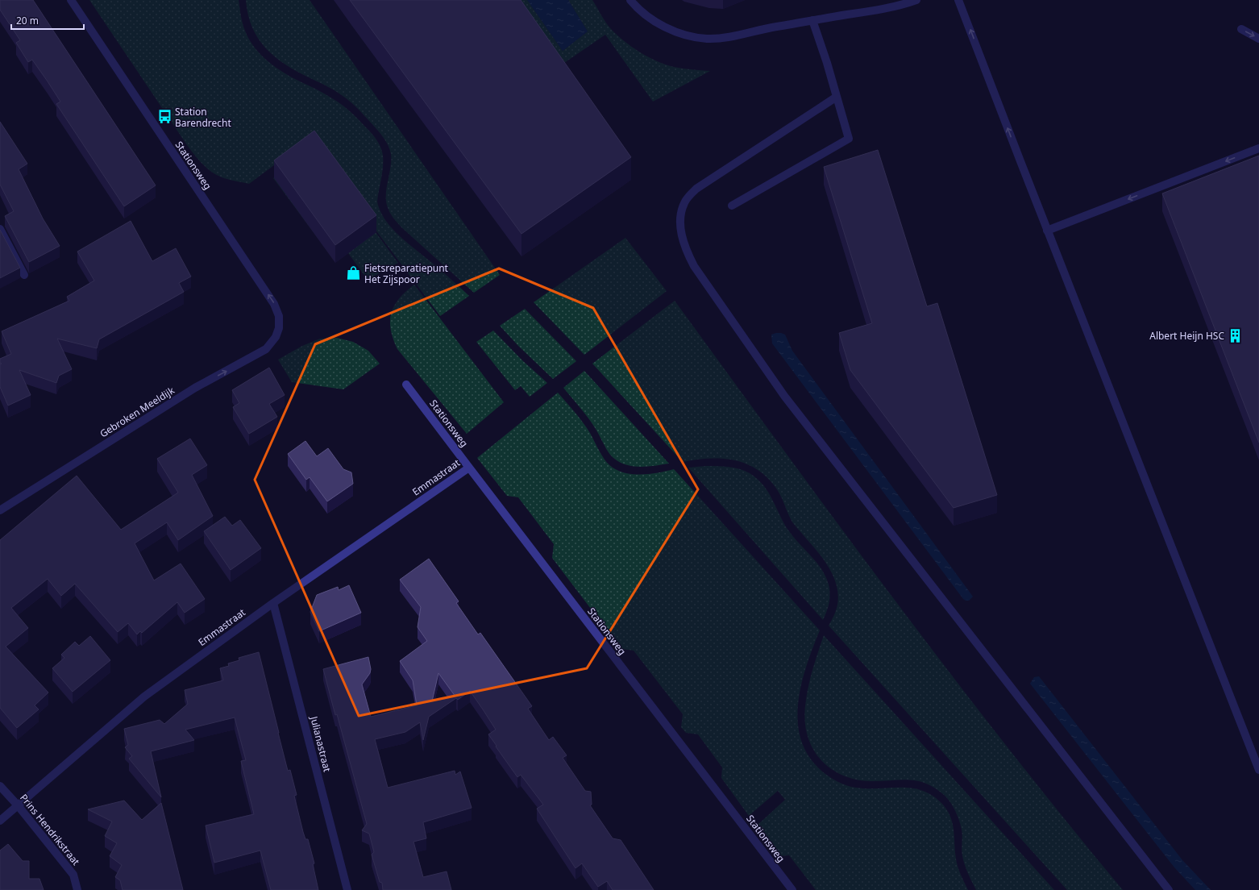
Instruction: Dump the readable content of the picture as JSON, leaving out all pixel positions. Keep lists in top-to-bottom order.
{
  "streets": {
    "street": [
      "Stationsweg",
      "Gebroken Meeldijk",
      "Emmastraat",
      "Julianastraat",
      "Prins Hendrikstraat"
    ]
  },
  "crossings": [
    ["Stationsweg", "Gebroken Meeldijk"],
    ["Stationsweg", "Emmastraat"],
    ["Emmastraat", "Julianastraat"],
    ["Emmastraat", "Prins Hendrikstraat"]
  ],
  "one_way": ["Stationsweg", "Gebroken Meeldijk"],
  "places": {
    "bus stop": ["Station Barendrecht"],
    "shop": ["Fietsreparatiepunt Het Zijspoor"],
    "building": ["Albert Heijn HSC"]
  },
  "scale_bar": "20 m"
}
